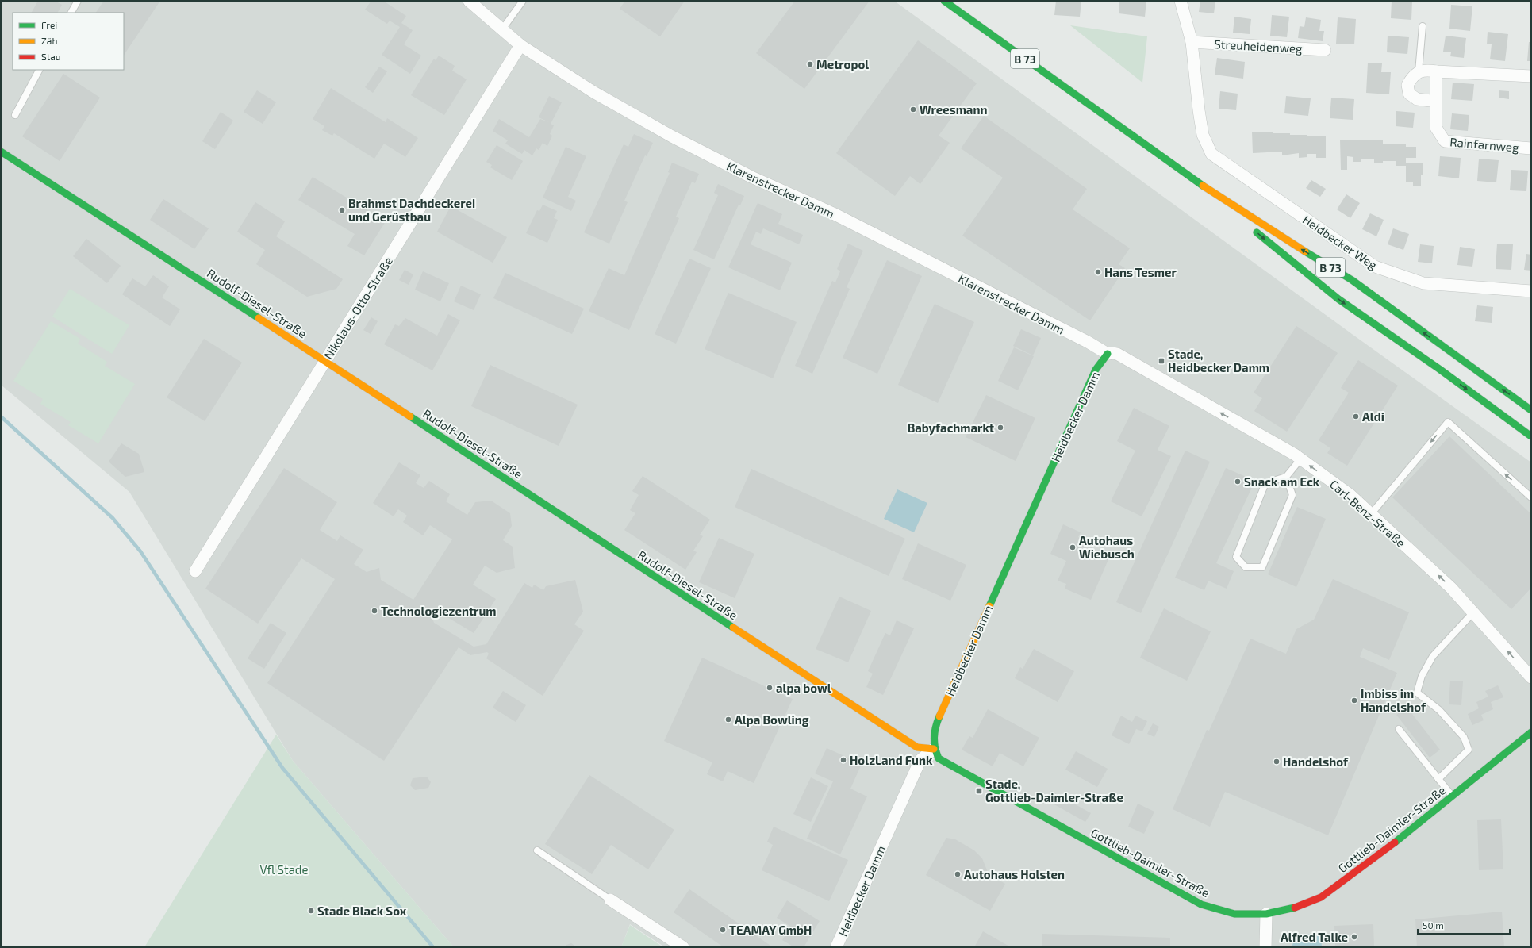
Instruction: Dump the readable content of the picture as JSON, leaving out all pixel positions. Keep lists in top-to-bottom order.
{
  "streets": {
    "street": [
      "Streuheidenweg",
      "B 73",
      "Rainfarnweg",
      "Klarenstrecker Damm",
      "Heidbecker Weg",
      "Rudolf-Diesel-Straße",
      "Nikolaus-Otto-Straße",
      "Heidbecker Damm",
      "Carl-Benz-Straße",
      "Gottlieb-Daimler-Straße"
    ]
  },
  "crossings": [
    ["Streuheidenweg", "Heidbecker Weg"],
    ["Klarenstrecker Damm", "Nikolaus-Otto-Straße"],
    ["Klarenstrecker Damm", "Heidbecker Damm"],
    ["Klarenstrecker Damm", "Carl-Benz-Straße"],
    ["Rudolf-Diesel-Straße", "Nikolaus-Otto-Straße"],
    ["Rudolf-Diesel-Straße", "Heidbecker Damm"],
    ["Rudolf-Diesel-Straße", "Gottlieb-Daimler-Straße"],
    ["Heidbecker Damm", "Carl-Benz-Straße"],
    ["Heidbecker Damm", "Gottlieb-Daimler-Straße"]
  ],
  "one_way": ["Carl-Benz-Straße"],
  "parks": ["Vfl Stade"],
  "places": {
    "other": [
      "Metropol",
      "Wreesmann",
      "Brahmst Dachdeckerei und Gerüstbau",
      "Hans Tesmer",
      "Aldi",
      "Babyfachmarkt",
      "Snack am Eck",
      "Autohaus Wiebusch",
      "Technologiezentrum",
      "alpa bowl",
      "Imbiss im Handelshof",
      "Alpa Bowling",
      "HolzLand Funk",
      "Handelshof",
      "Autohaus Holsten",
      "Stade Black Sox",
      "TEAMAY GmbH",
      "Alfred Talke"
    ],
    "transit": ["Stade, Heidbecker Damm", "Stade, Gottlieb-Daimler-Straße"]
  },
  "legend": ["Frei", "Zäh", "Stau"],
  "scale_bar": "50 m"
}
